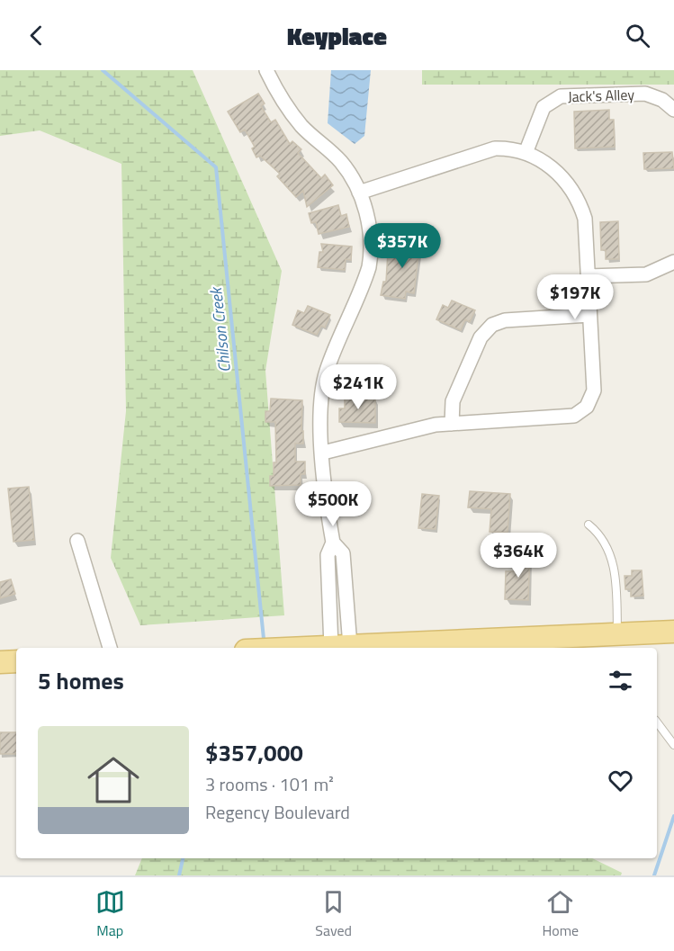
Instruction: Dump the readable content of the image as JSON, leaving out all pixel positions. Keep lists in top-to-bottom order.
{
  "streets": {
    "street": ["Jack's Alley"]
  },
  "water": ["Chilson Creek"],
  "page": {
    "header": "Keyplace",
    "price": [
      "$357K",
      "$197K",
      "$241K",
      "$500K",
      "$364K"
    ],
    "heading": "5 homes",
    "list": [
      {
        "name": "$357,000",
        "note": "3 rooms · 101 m² · Regency Boulevard"
      }
    ],
    "tabs": ["Map", "Saved", "Home"]
  }
}
